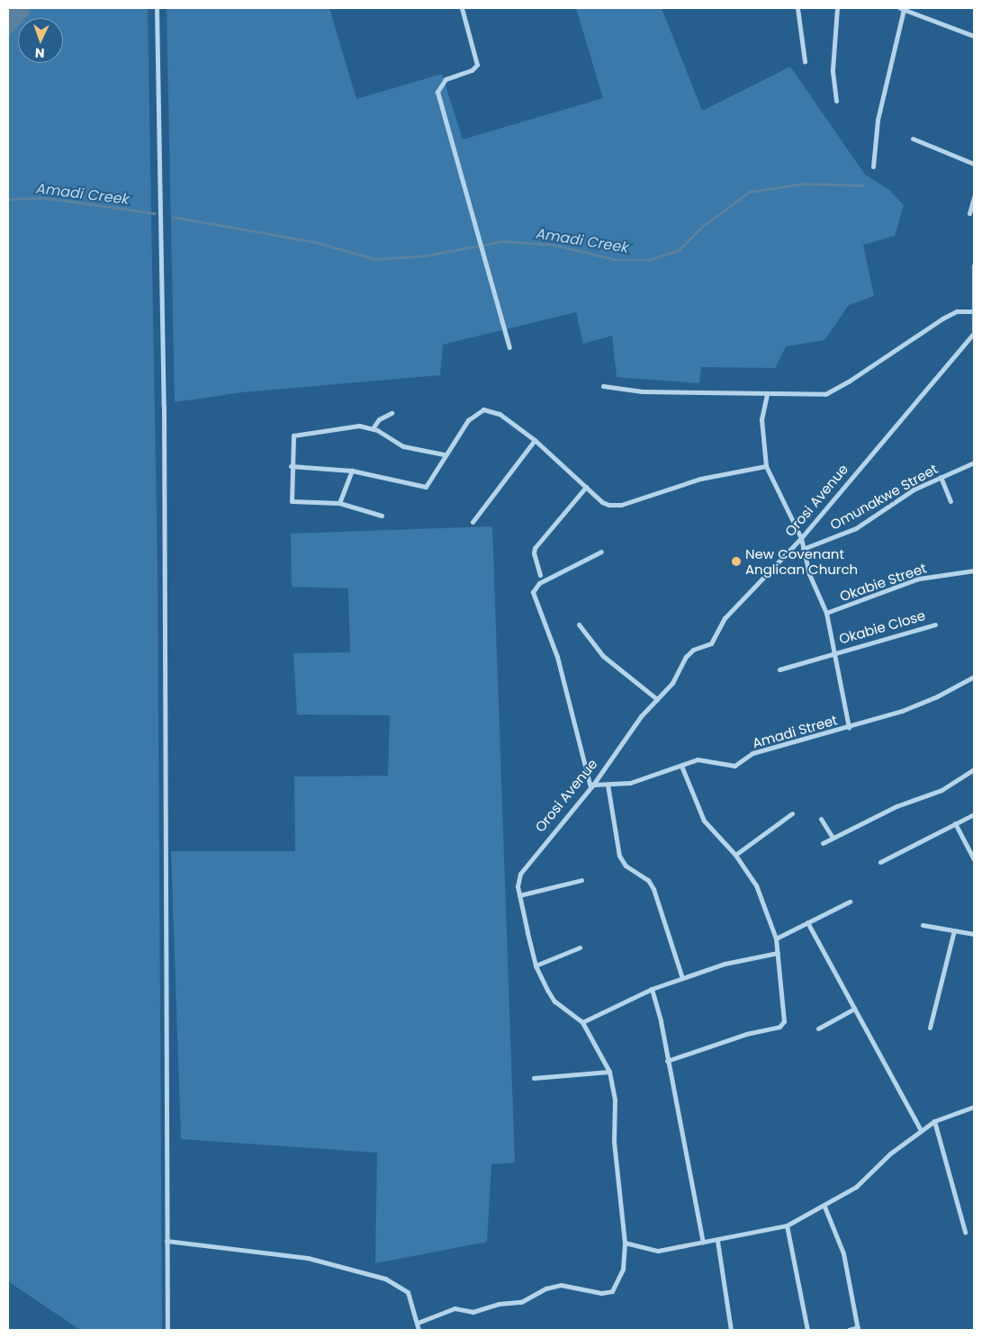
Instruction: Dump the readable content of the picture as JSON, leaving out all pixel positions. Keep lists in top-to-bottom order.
{
  "streets": {
    "street": [
      "Omunakwe Street",
      "Orosi Avenue",
      "Okabie Street",
      "Okabie Close",
      "Amadi Street"
    ]
  },
  "crossings": [
    ["Orosi Avenue", "Amadi Street"]
  ],
  "water": ["Amadi Creek"],
  "places": ["New Covenant Anglican Church"],
  "north": "bottom"
}
